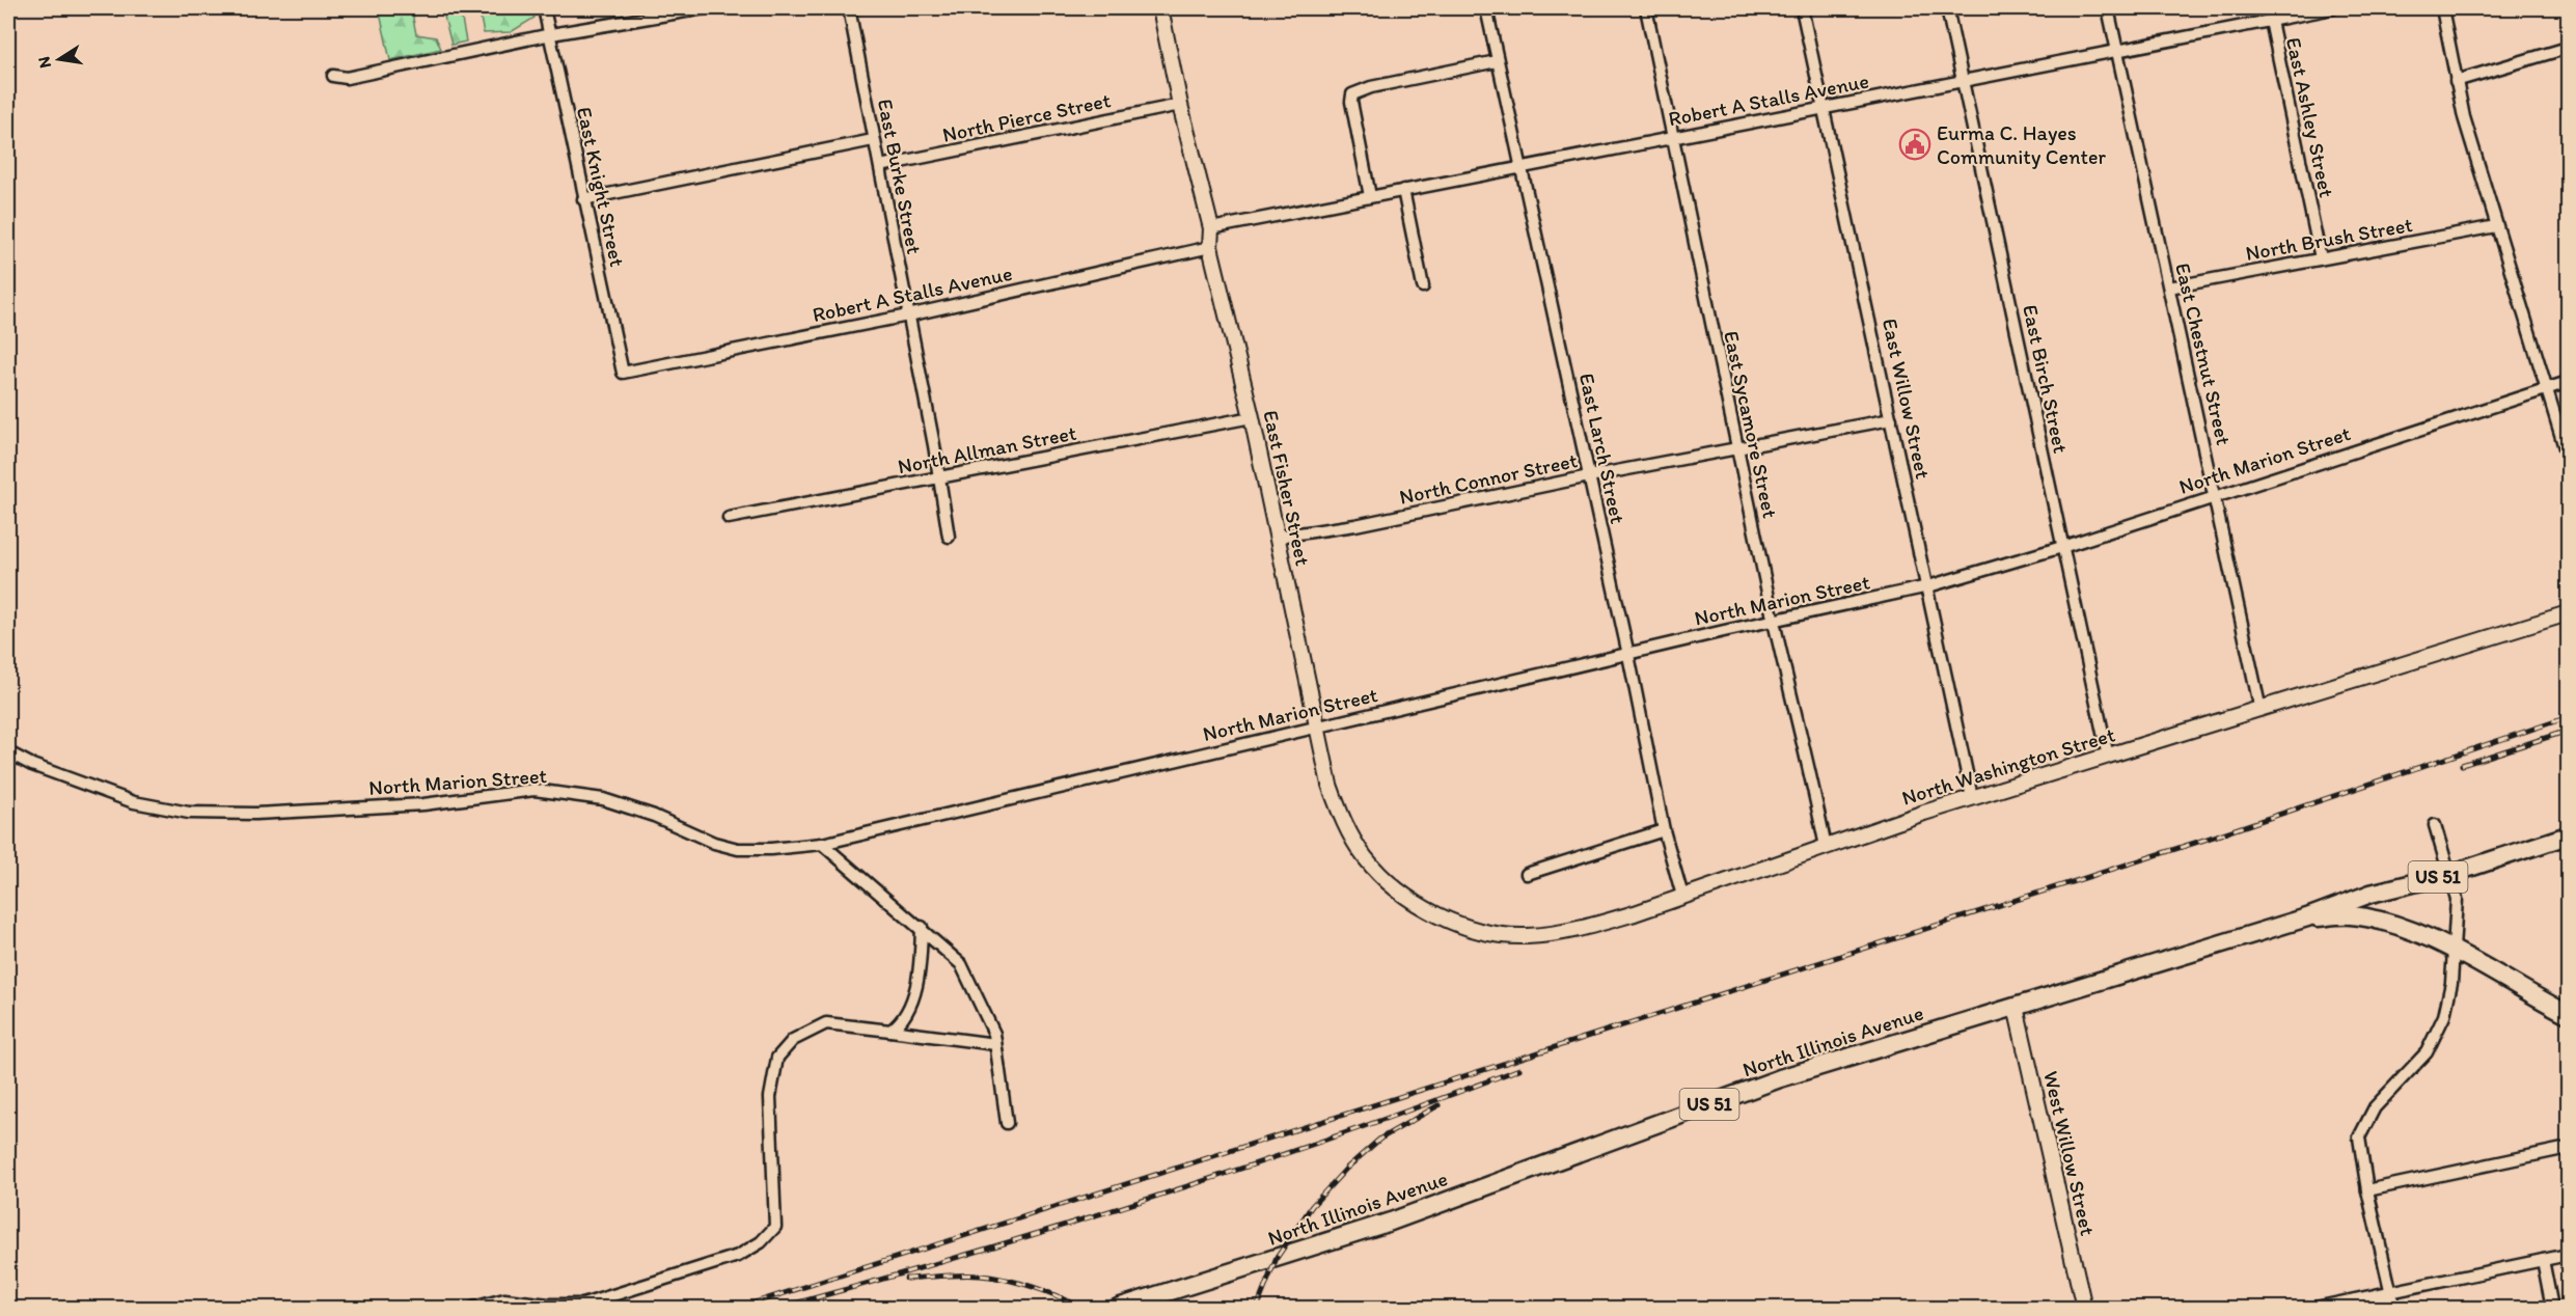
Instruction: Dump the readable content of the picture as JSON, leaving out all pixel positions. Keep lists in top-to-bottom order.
{
  "streets": {
    "main road": ["US 51", "North Illinois Avenue"],
    "street": [
      "Robert A Stalls Avenue",
      "North Pierce Street",
      "East Ashley Street",
      "East Burke Street",
      "East Knight Street",
      "North Brush Street",
      "East Chestnut Street",
      "East Birch Street",
      "East Willow Street",
      "East Sycamore Street",
      "East Larch Street",
      "North Allman Street",
      "North Marion Street",
      "North Connor Street",
      "East Fisher Street",
      "North Washington Street",
      "West Willow Street"
    ]
  },
  "crossings": [
    ["Robert A Stalls Avenue", "East Ashley Street"],
    ["Robert A Stalls Avenue", "East Burke Street"],
    ["Robert A Stalls Avenue", "East Knight Street"],
    ["Robert A Stalls Avenue", "East Chestnut Street"],
    ["Robert A Stalls Avenue", "East Birch Street"],
    ["Robert A Stalls Avenue", "East Willow Street"],
    ["Robert A Stalls Avenue", "East Sycamore Street"],
    ["Robert A Stalls Avenue", "East Larch Street"],
    ["Robert A Stalls Avenue", "East Fisher Street"],
    ["North Pierce Street", "East Burke Street"],
    ["North Pierce Street", "East Fisher Street"],
    ["East Ashley Street", "North Brush Street"],
    ["East Burke Street", "North Allman Street"],
    ["North Brush Street", "East Chestnut Street"],
    ["East Chestnut Street", "North Marion Street"],
    ["East Chestnut Street", "North Washington Street"],
    ["East Birch Street", "North Marion Street"],
    ["East Birch Street", "North Washington Street"],
    ["East Willow Street", "North Marion Street"],
    ["East Willow Street", "North Connor Street"],
    ["East Willow Street", "North Washington Street"],
    ["East Sycamore Street", "North Marion Street"],
    ["East Sycamore Street", "North Connor Street"],
    ["East Sycamore Street", "North Washington Street"],
    ["East Larch Street", "North Marion Street"],
    ["East Larch Street", "North Connor Street"],
    ["East Larch Street", "North Washington Street"],
    ["North Allman Street", "East Fisher Street"],
    ["North Marion Street", "East Fisher Street"],
    ["North Connor Street", "East Fisher Street"],
    ["East Fisher Street", "North Washington Street"],
    ["US 51", "North Illinois Avenue"],
    ["North Illinois Avenue", "West Willow Street"]
  ],
  "places": {
    "public building": ["Eurma C. Hayes Community Center"]
  },
  "north": "left"
}
